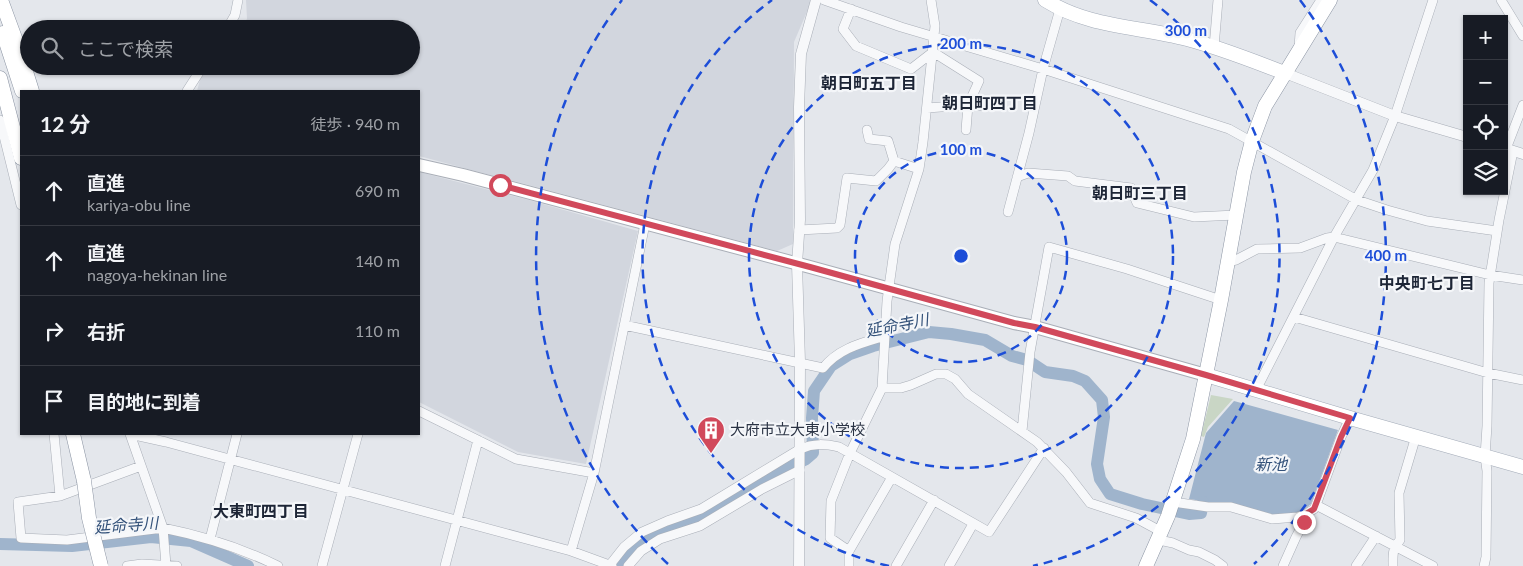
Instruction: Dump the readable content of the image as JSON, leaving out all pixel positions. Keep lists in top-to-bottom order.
{
  "districts": [
    "朝日町五丁目",
    "朝日町四丁目",
    "朝日町三丁目",
    "中央町七丁目",
    "大東町四丁目"
  ],
  "water": ["延命寺川", "新池"],
  "places": {
    "building": ["大府市立大東小学校"]
  },
  "page": {
    "map_buttons": ["+", "−"],
    "search": "ここで検索",
    "heading": ["12 分", "徒歩 · 940 m"],
    "list": [
      ["直進", "kariya-obu line", "690 m"],
      ["直進", "nagoya-hekinan line", "140 m"],
      ["右折", "110 m"],
      "目的地に到着"
    ]
  },
  "rings": [
    "300 m",
    "200 m",
    "100 m",
    "400 m"
  ]
}
